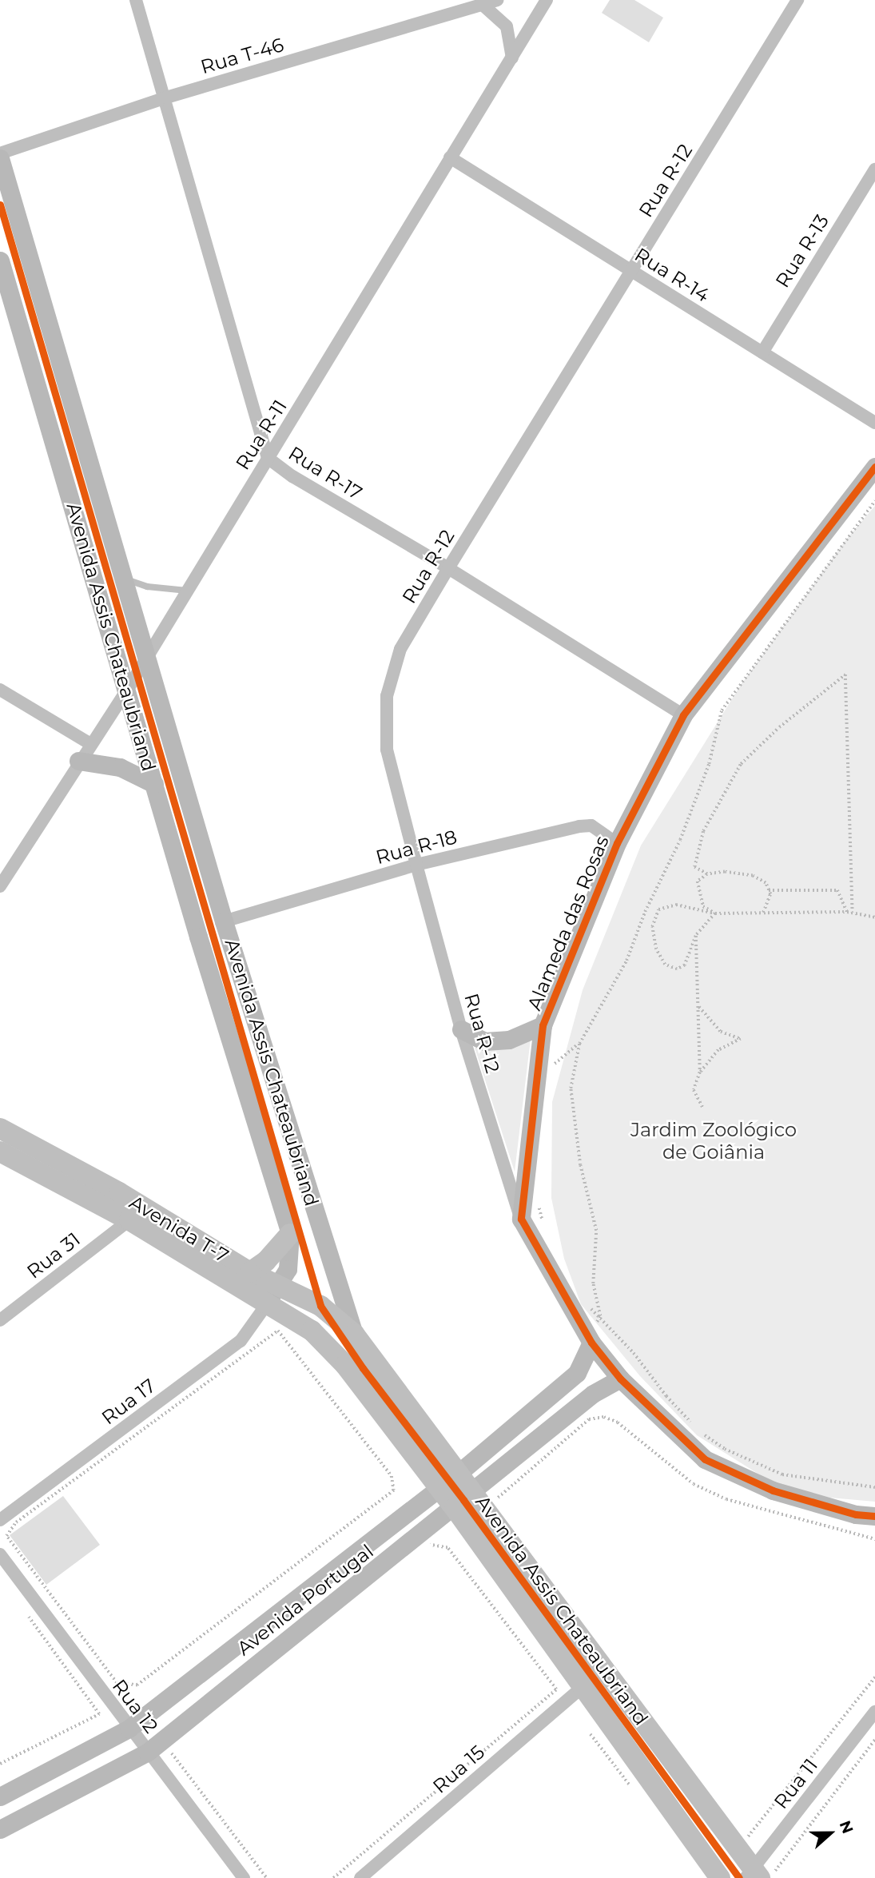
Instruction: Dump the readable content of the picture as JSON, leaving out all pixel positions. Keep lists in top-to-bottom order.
{
  "streets": {
    "main road": [
      "Avenida Assis Chateaubriand",
      "Alameda das Rosas",
      "Avenida T-7",
      "Avenida Portugal"
    ],
    "street": [
      "Rua T-46",
      "Rua R-12",
      "Rua R-13",
      "Rua R-14",
      "Rua R-11",
      "Rua R-17",
      "Rua R-18",
      "Rua 31",
      "Rua 17",
      "Rua 12",
      "Rua 15",
      "Rua 11"
    ]
  },
  "crossings": [
    ["Rua T-46", "Rua R-17"],
    ["Rua R-12", "Rua R-14"],
    ["Rua R-12", "Rua R-17"],
    ["Rua R-12", "Rua R-18"],
    ["Rua R-12", "Alameda das Rosas"],
    ["Rua R-13", "Rua R-14"],
    ["Rua R-14", "Rua R-11"],
    ["Rua R-11", "Rua R-17"],
    ["Rua R-11", "Avenida Assis Chateaubriand"],
    ["Rua R-17", "Alameda das Rosas"],
    ["Avenida Assis Chateaubriand", "Rua R-18"],
    ["Avenida Assis Chateaubriand", "Avenida T-7"],
    ["Avenida Assis Chateaubriand", "Rua 17"],
    ["Avenida Assis Chateaubriand", "Avenida Portugal"],
    ["Avenida Assis Chateaubriand", "Rua 15"],
    ["Avenida Assis Chateaubriand", "Rua 11"],
    ["Rua R-18", "Alameda das Rosas"],
    ["Avenida T-7", "Rua 31"],
    ["Avenida T-7", "Rua 17"],
    ["Avenida Portugal", "Rua 12"]
  ],
  "parks": ["Jardim Zoológico de Goiânia"],
  "north": "right"
}
